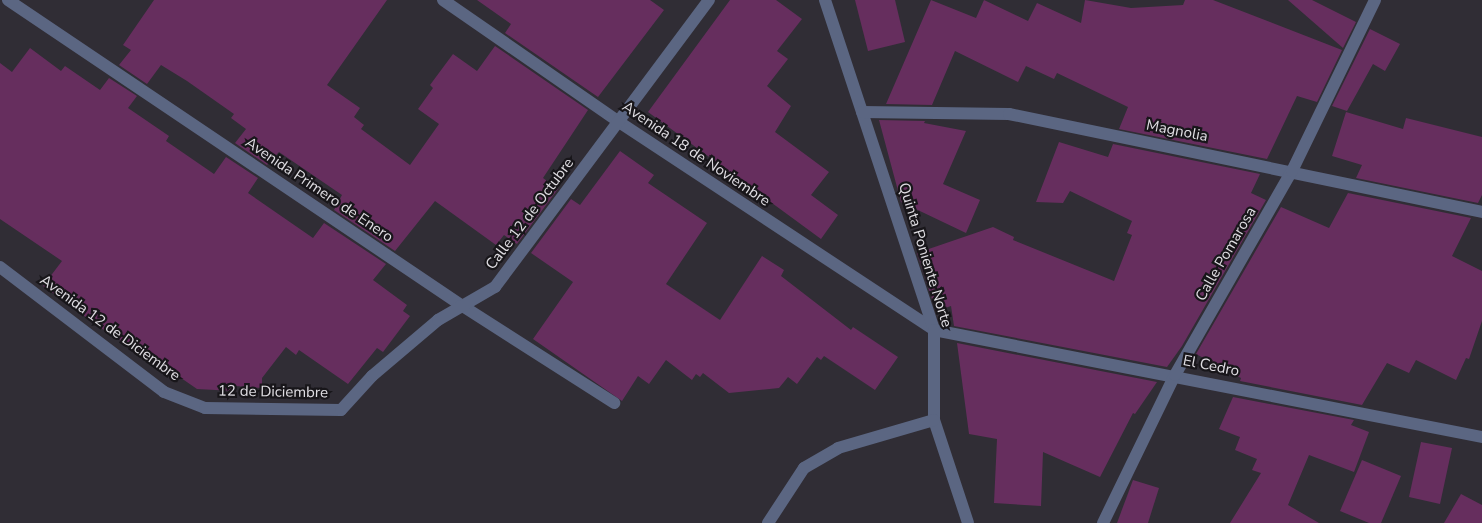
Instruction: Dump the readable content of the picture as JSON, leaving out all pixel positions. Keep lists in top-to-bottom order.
{
  "streets": {
    "street": [
      "Magnolia",
      "Avenida 18 de Noviembre",
      "Avenida Primero de Enero",
      "Calle 12 de Octubre",
      "Calle Pomarosa",
      "Quinta Poniente Norte",
      "Avenida 12 de Diciembre",
      "El Cedro",
      "12 de Diciembre"
    ]
  },
  "crossings": [
    ["Magnolia", "Calle Pomarosa"],
    ["Magnolia", "Quinta Poniente Norte"],
    ["Avenida 18 de Noviembre", "Calle 12 de Octubre"],
    ["Avenida 18 de Noviembre", "Quinta Poniente Norte"],
    ["Avenida 18 de Noviembre", "El Cedro"],
    ["Avenida Primero de Enero", "Calle 12 de Octubre"],
    ["Calle 12 de Octubre", "12 de Diciembre"],
    ["Calle Pomarosa", "El Cedro"],
    ["Quinta Poniente Norte", "El Cedro"],
    ["Avenida 12 de Diciembre", "12 de Diciembre"]
  ]
}
